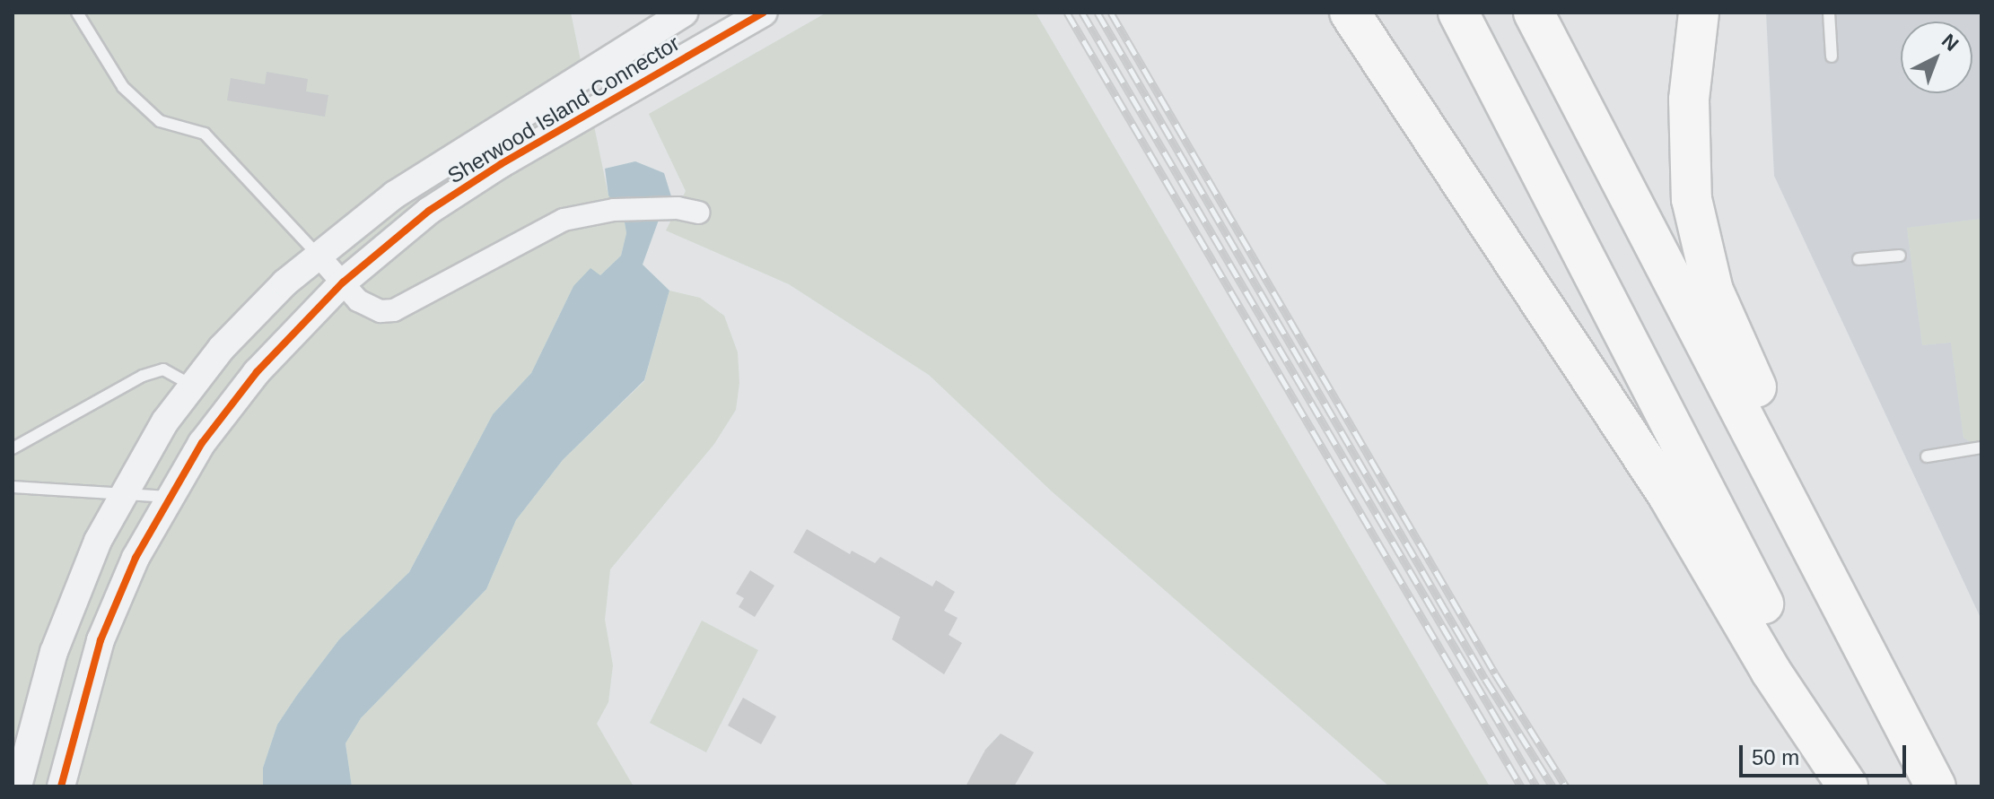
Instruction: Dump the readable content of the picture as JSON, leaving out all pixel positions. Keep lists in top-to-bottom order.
{
  "streets": {
    "street": ["Sherwood Island Connector"]
  },
  "scale_bar": "50 m",
  "north": "top right"
}
